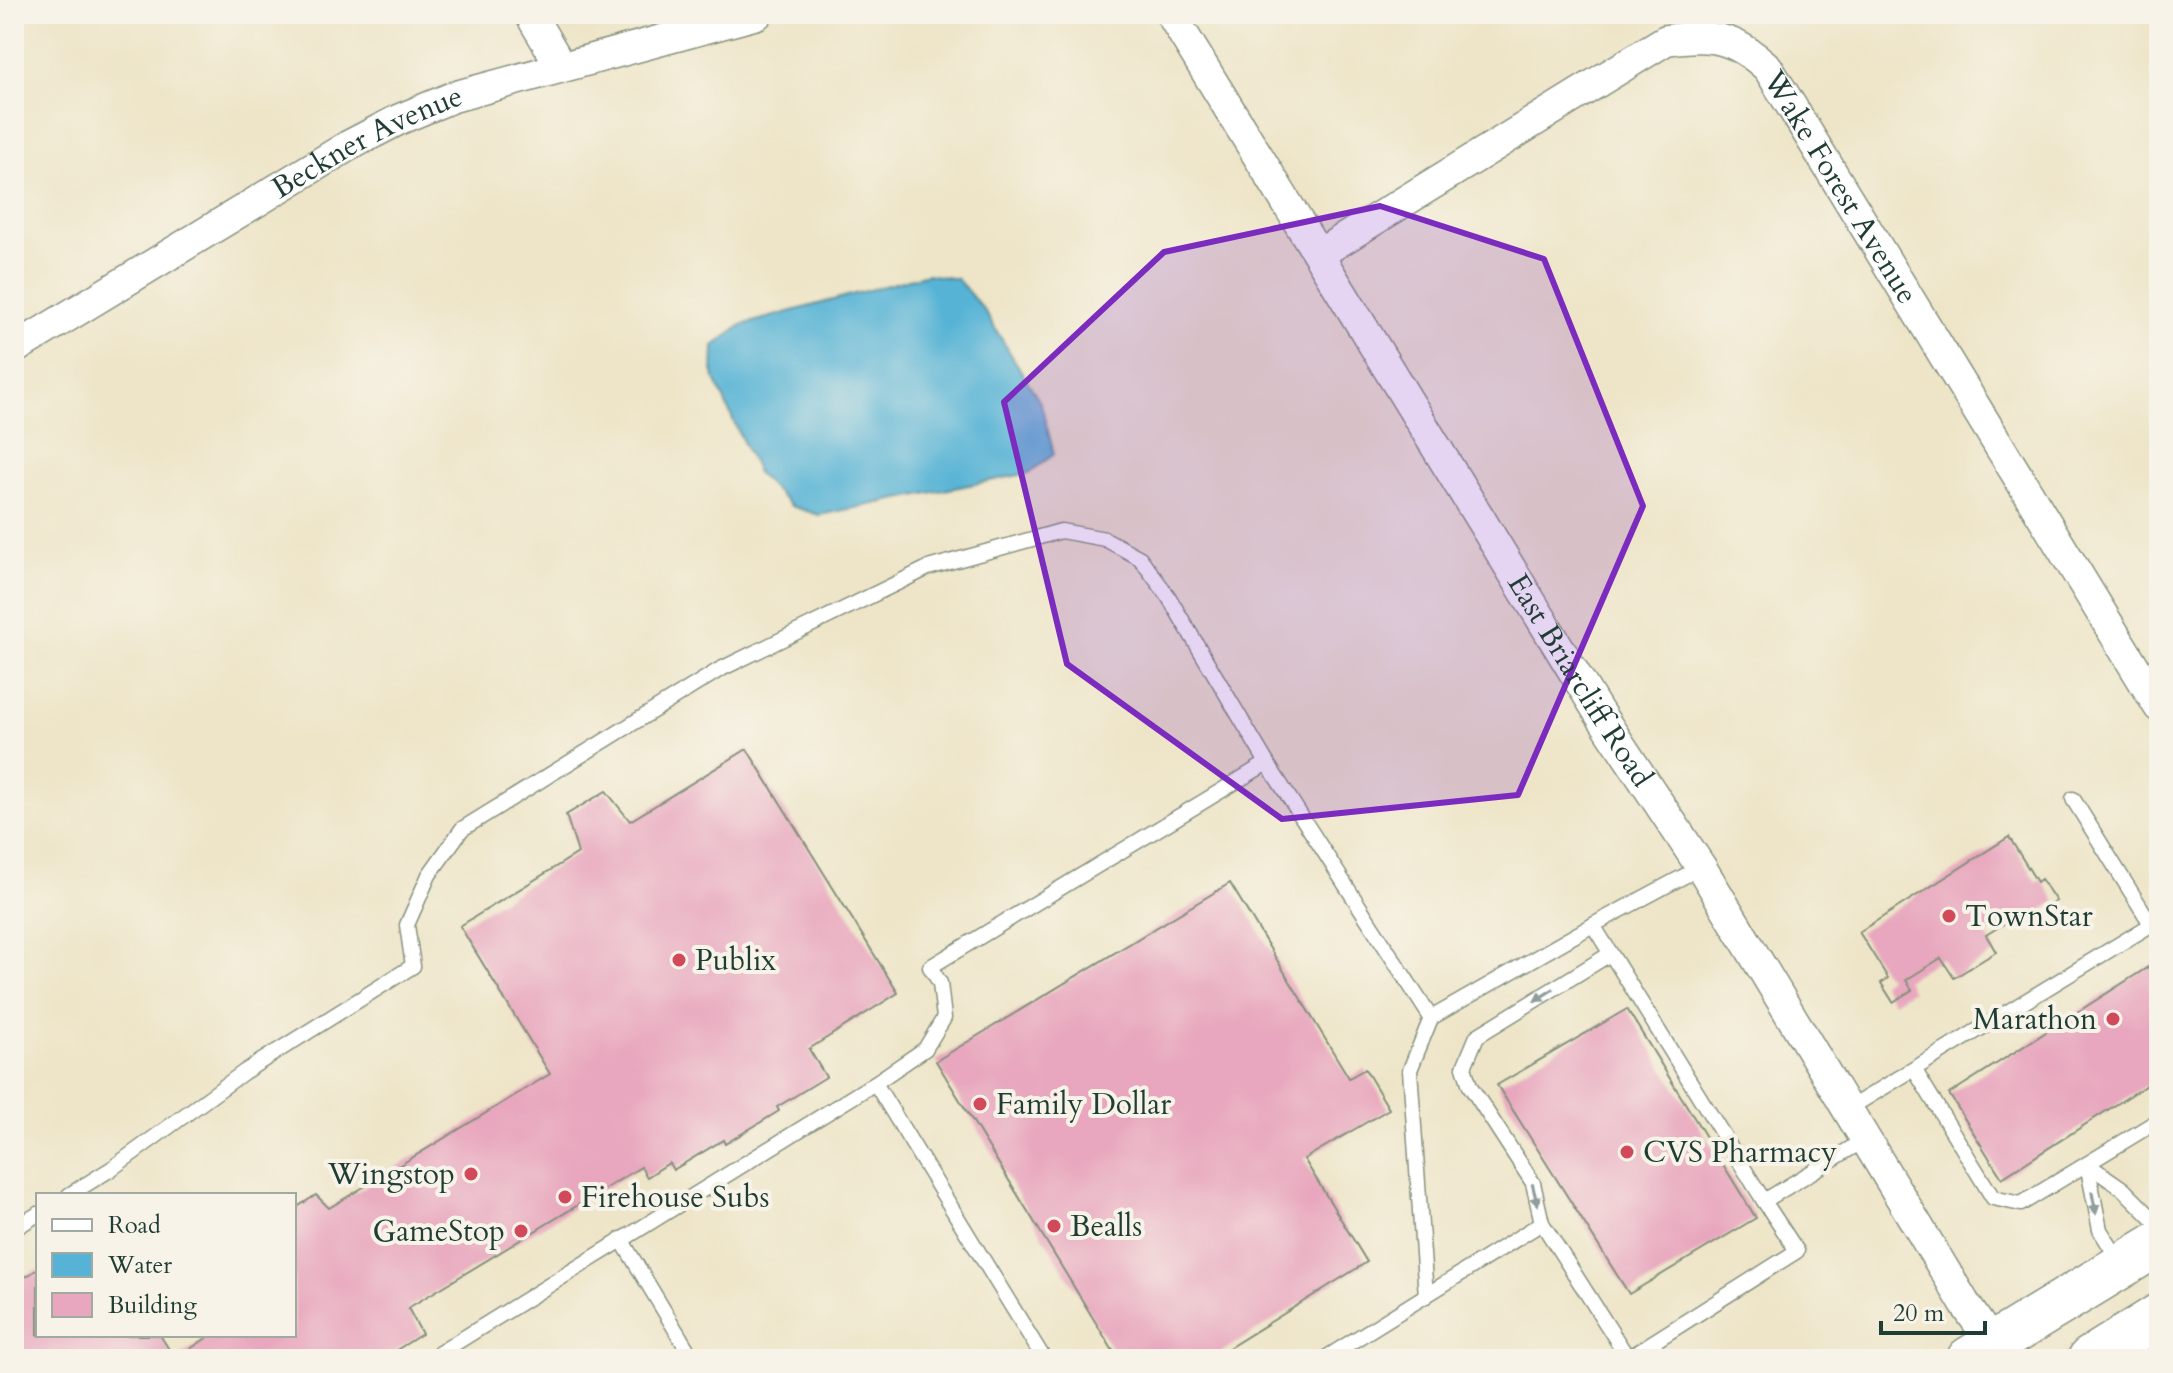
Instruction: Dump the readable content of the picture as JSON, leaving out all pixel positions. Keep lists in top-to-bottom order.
{
  "streets": {
    "street": ["Beckner Avenue", "Wake Forest Avenue", "East Briarcliff Road"]
  },
  "crossings": [
    ["Wake Forest Avenue", "East Briarcliff Road"]
  ],
  "places": [
    "TownStar",
    "Publix",
    "Marathon",
    "Family Dollar",
    "CVS Pharmacy",
    "Wingstop",
    "Firehouse Subs",
    "Bealls",
    "GameStop"
  ],
  "legend": ["Road", "Water", "Building"],
  "scale_bar": "20 m"
}
